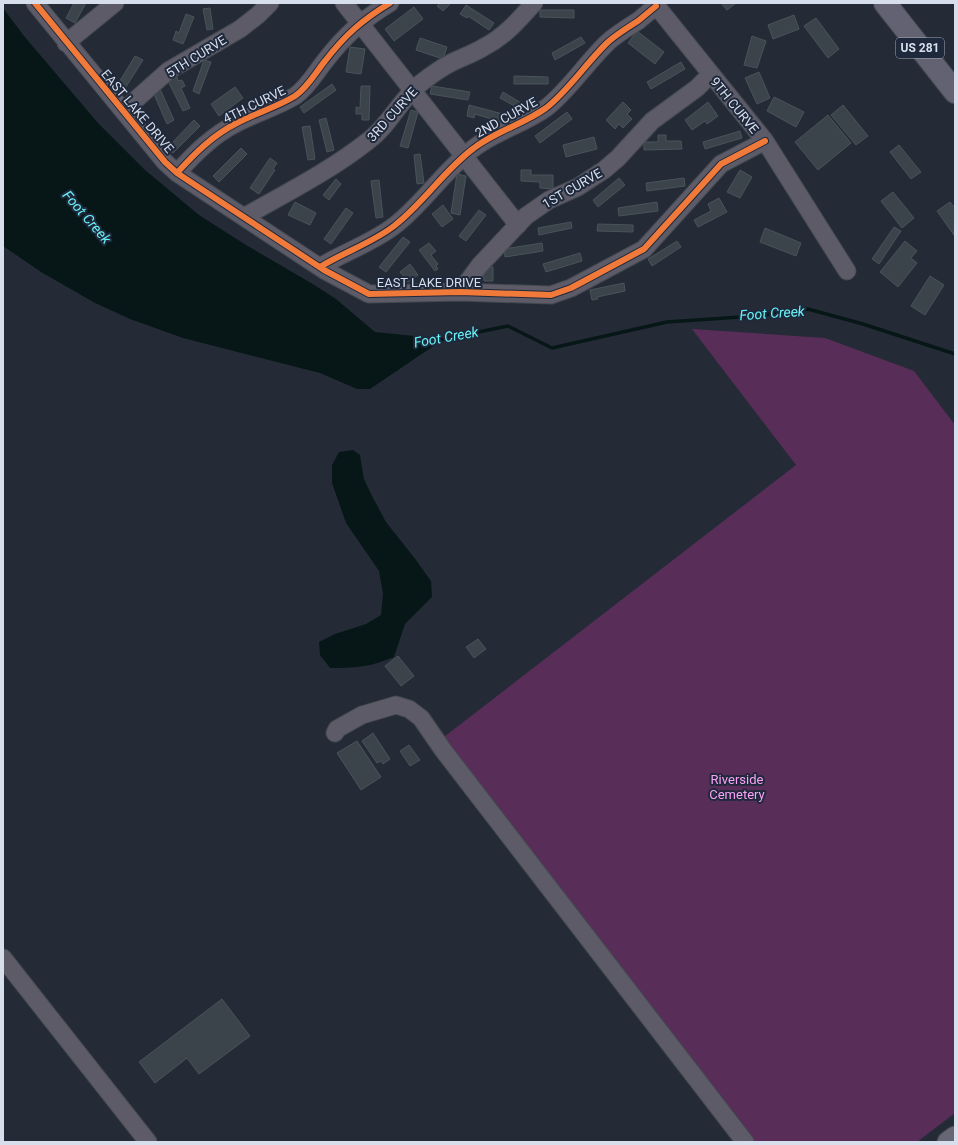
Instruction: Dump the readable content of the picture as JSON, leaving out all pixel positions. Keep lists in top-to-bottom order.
{
  "streets": {
    "highway": ["US 281"],
    "street": [
      "5TH CURVE",
      "4TH CURVE",
      "9TH CURVE",
      "EAST LAKE DRIVE",
      "3RD CURVE",
      "2ND CURVE",
      "1ST CURVE"
    ]
  },
  "crossings": [
    ["5TH CURVE", "EAST LAKE DRIVE"],
    ["4TH CURVE", "EAST LAKE DRIVE"],
    ["9TH CURVE", "EAST LAKE DRIVE"],
    ["9TH CURVE", "2ND CURVE"],
    ["9TH CURVE", "1ST CURVE"],
    ["EAST LAKE DRIVE", "3RD CURVE"],
    ["EAST LAKE DRIVE", "2ND CURVE"],
    ["EAST LAKE DRIVE", "1ST CURVE"]
  ],
  "water": ["Foot Creek"],
  "parks": ["Riverside Cemetery"]
}
